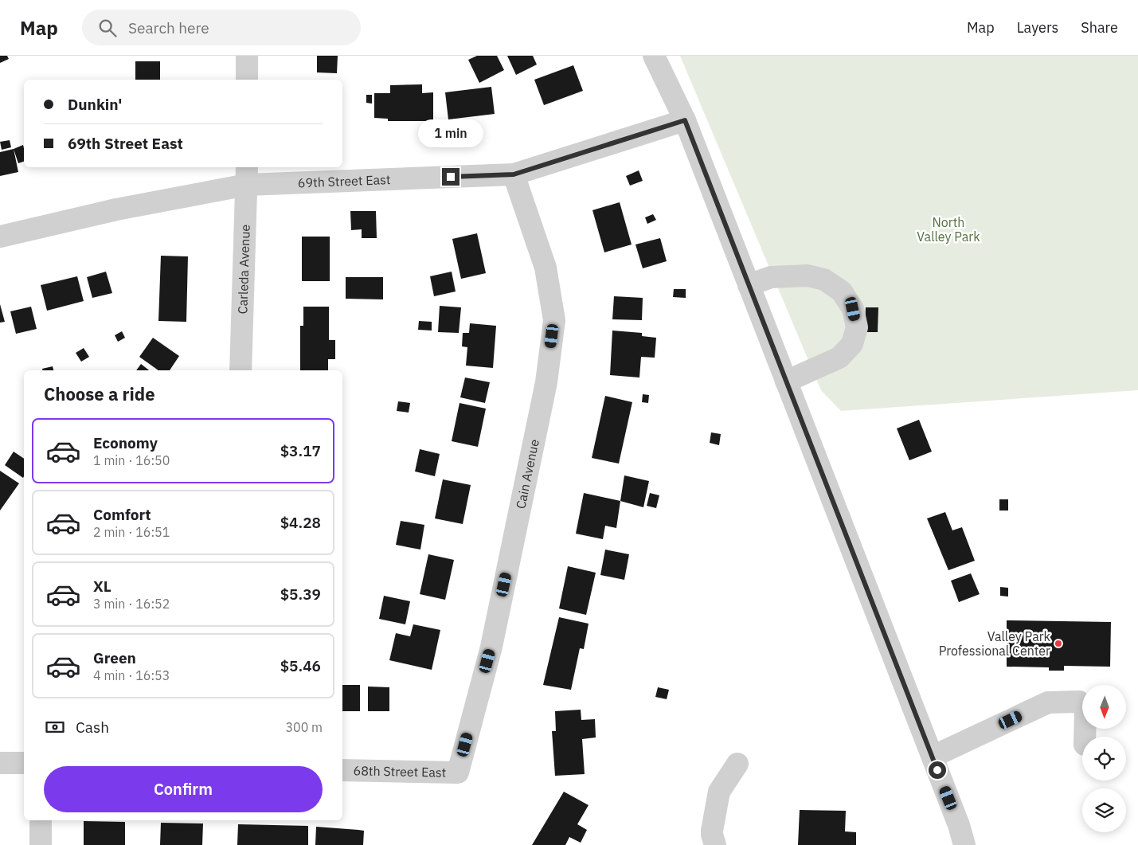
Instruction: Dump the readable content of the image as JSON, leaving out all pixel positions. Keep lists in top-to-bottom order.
{
  "streets": {
    "street": [
      "69th Street East",
      "Carleda Avenue",
      "Cain Avenue",
      "68th Street East"
    ]
  },
  "crossings": [
    ["69th Street East", "Carleda Avenue"],
    ["69th Street East", "Cain Avenue"],
    ["Cain Avenue", "68th Street East"]
  ],
  "parks": ["North Valley Park"],
  "places": ["Valley Park Professional Center"],
  "north": "bottom",
  "page": {
    "header": "Map",
    "search": "Search here",
    "nav": ["Map", "Layers", "Share"],
    "banner": ["Dunkin'", "69th Street East"],
    "bubble": "1 min",
    "heading": "Choose a ride",
    "list": [
      {
        "name": "Economy",
        "note": "1 min · 16:50",
        "value": "$3.17"
      },
      {
        "name": "Comfort",
        "note": "2 min · 16:51",
        "value": "$4.28"
      },
      {
        "name": "XL",
        "note": "3 min · 16:52",
        "value": "$5.39"
      },
      {
        "name": "Green",
        "note": "4 min · 16:53",
        "value": "$5.46"
      }
    ],
    "pay": ["Cash", "300 m"],
    "buttons": "Confirm"
  }
}
